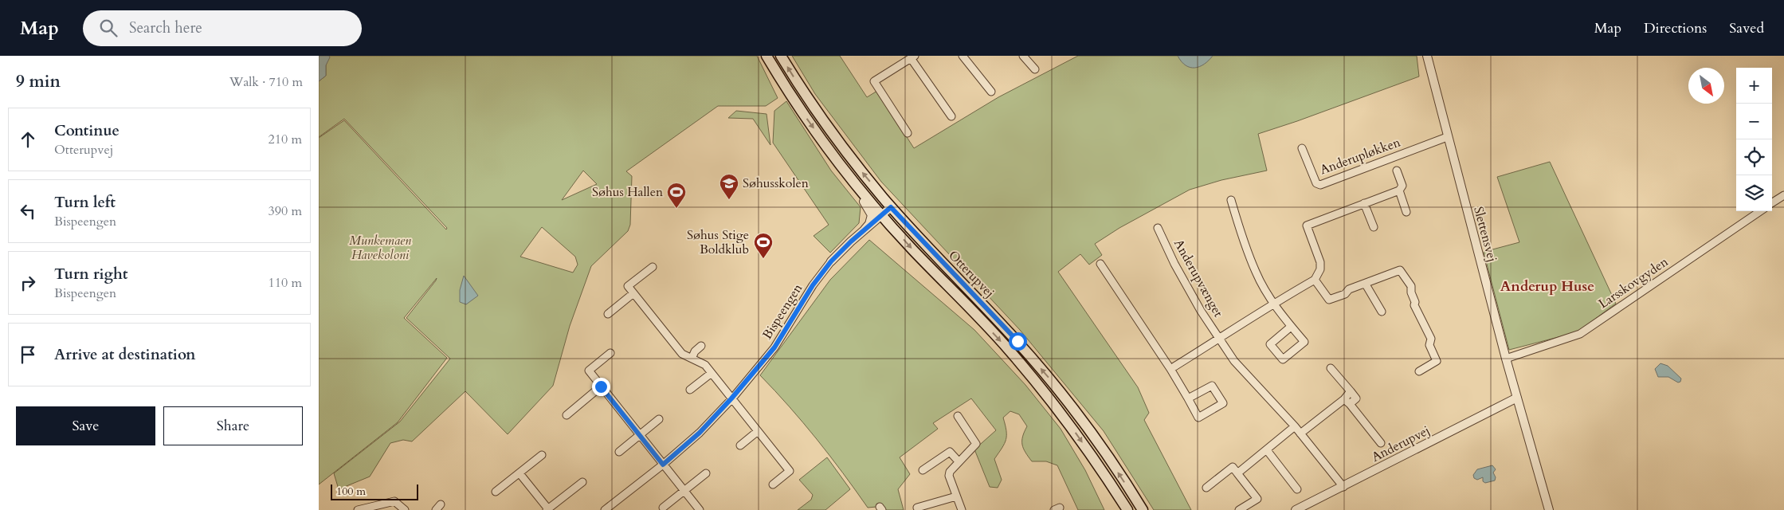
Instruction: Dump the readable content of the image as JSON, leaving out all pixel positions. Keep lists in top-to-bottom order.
{
  "streets": {
    "main road": ["Otterupvej"],
    "street": [
      "Anderupløkken",
      "Slettensvej",
      "Anderupvænget",
      "Larsskovgyden",
      "Bispeengen",
      "Anderupvej"
    ]
  },
  "crossings": [
    ["Anderupløkken", "Slettensvej"],
    ["Slettensvej", "Larsskovgyden"],
    ["Slettensvej", "Anderupvej"],
    ["Otterupvej", "Bispeengen"],
    ["Anderupvænget", "Anderupvej"]
  ],
  "districts": ["Anderup Huse"],
  "parks": ["Munkemaen Havekoloni"],
  "places": {
    "school or university": ["Søhusskolen"],
    "sports": ["Søhus Hallen", "Søhus Stige Boldklub"]
  },
  "scale_bar": "100 m",
  "north": "bottom right",
  "page": {
    "header": "Map",
    "search": "Search here",
    "nav": ["Map", "Directions", "Saved"],
    "heading": ["9 min", "Walk · 710 m"],
    "map_buttons": ["+", "−"],
    "list": [
      ["Continue", "Otterupvej", "210 m"],
      ["Turn left", "Bispeengen", "390 m"],
      ["Turn right", "Bispeengen", "110 m"],
      "Arrive at destination"
    ],
    "buttons": ["Save", "Share"],
    "scale": "100 m"
  }
}
